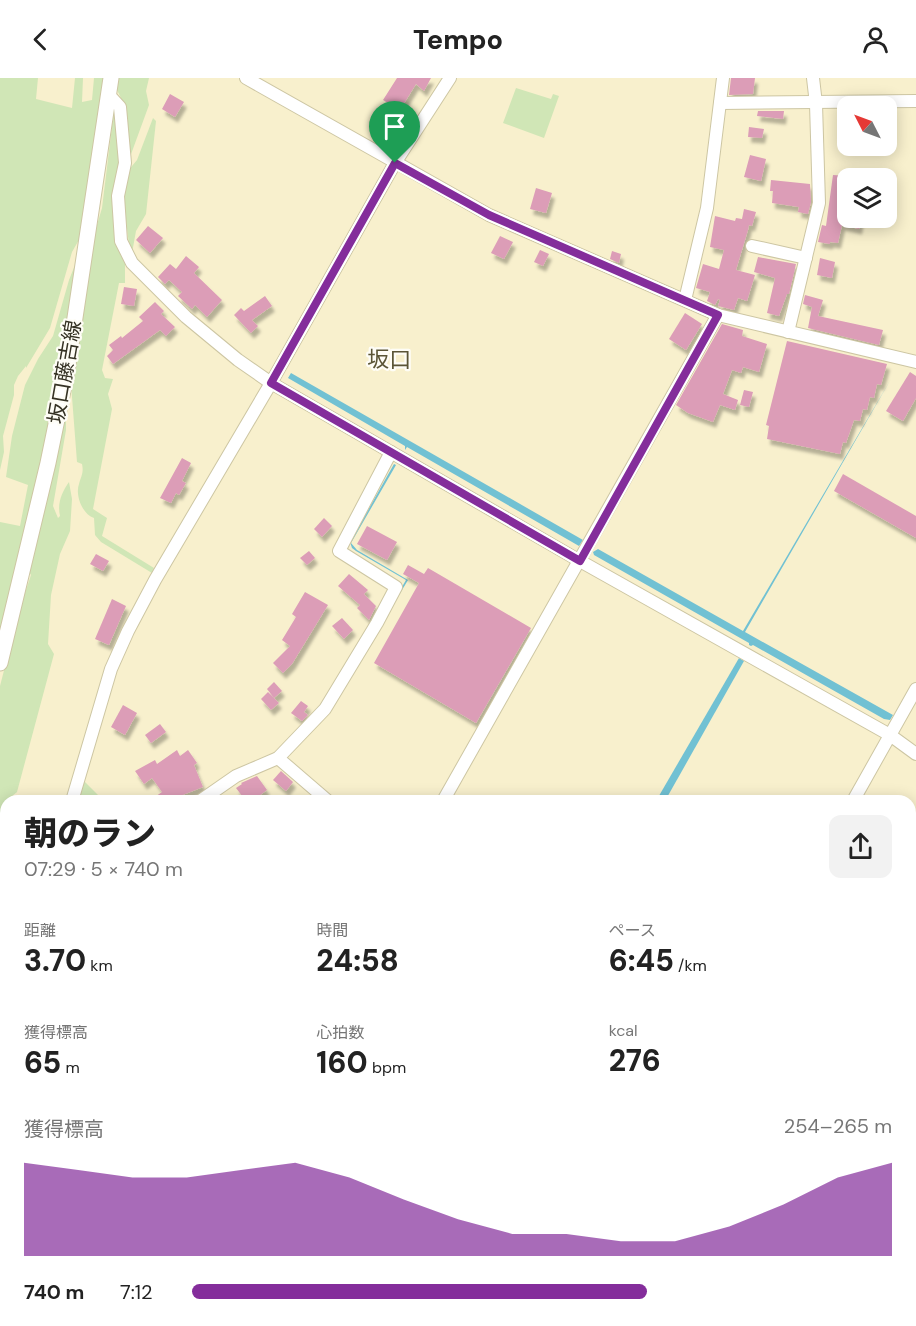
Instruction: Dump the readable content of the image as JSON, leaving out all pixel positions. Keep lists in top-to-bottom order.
{
  "streets": {
    "main road": ["坂口藤吉線"]
  },
  "districts": ["坂口"],
  "north": "top left",
  "page": {
    "header": "Tempo",
    "heading": ["朝のラン", "07:29 · 5 × 740 m"],
    "stats": [
      ["距離", "3.70 km"],
      ["時間", "24:58"],
      ["ペース", "6:45 /km"],
      ["獲得標高", "65 m"],
      ["心拍数", "160 bpm"],
      ["kcal", "276"]
    ],
    "chart": ["獲得標高", "254–265 m"],
    "list": [
      {
        "name": "740 m",
        "note": "7:12"
      }
    ]
  }
}
